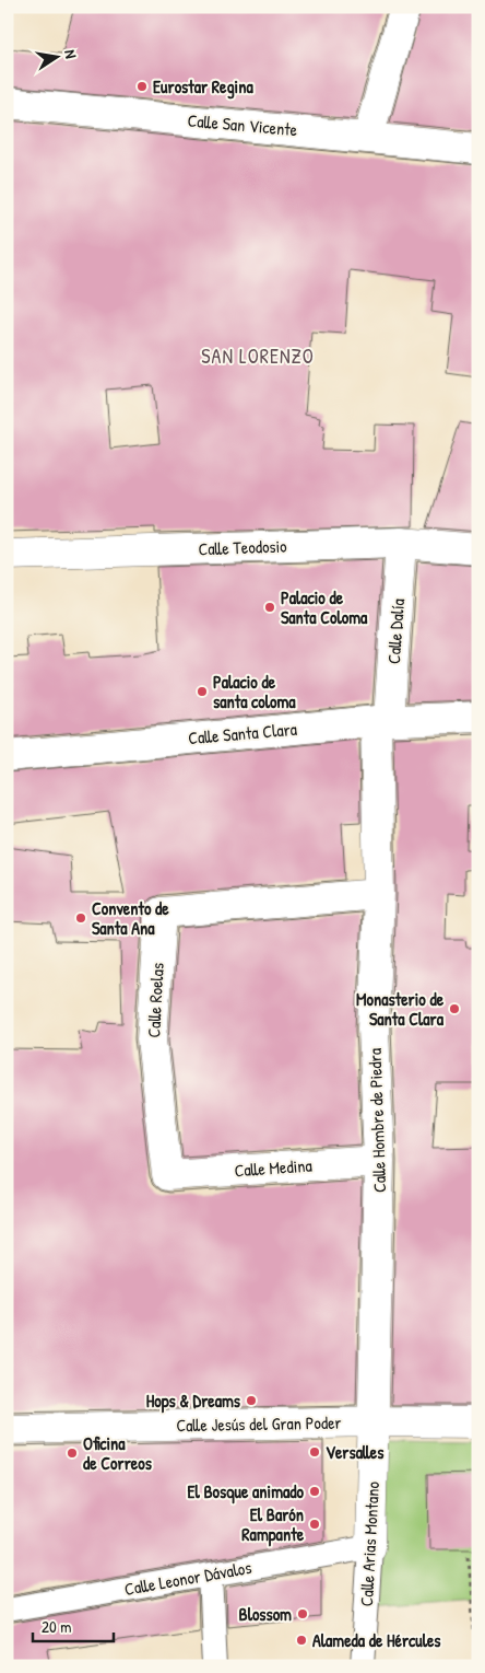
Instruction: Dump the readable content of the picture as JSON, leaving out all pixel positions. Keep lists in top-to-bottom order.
{
  "streets": {
    "street": [
      "Calle San Vicente",
      "Calle Teodosio",
      "Calle Dalía",
      "Calle Santa Clara",
      "Calle Roelas",
      "Calle Hombre de Piedra",
      "Calle Medina",
      "Calle Jesús del Gran Poder",
      "Calle Arias Montano",
      "Calle Leonor Dávalos"
    ]
  },
  "crossings": [
    ["Calle Teodosio", "Calle Dalía"],
    ["Calle Dalía", "Calle Santa Clara"],
    ["Calle Dalía", "Calle Hombre de Piedra"],
    ["Calle Santa Clara", "Calle Hombre de Piedra"],
    ["Calle Roelas", "Calle Hombre de Piedra"],
    ["Calle Roelas", "Calle Medina"],
    ["Calle Hombre de Piedra", "Calle Medina"],
    ["Calle Hombre de Piedra", "Calle Jesús del Gran Poder"],
    ["Calle Hombre de Piedra", "Calle Arias Montano"],
    ["Calle Jesús del Gran Poder", "Calle Arias Montano"],
    ["Calle Arias Montano", "Calle Leonor Dávalos"]
  ],
  "districts": ["SAN LORENZO"],
  "places": [
    "Eurostar Regina",
    "Palacio de Santa Coloma",
    "Palacio de santa coloma",
    "Convento de Santa Ana",
    "Monasterio de Santa Clara",
    "Hops & Dreams",
    "Versalles",
    "Oficina de Correos",
    "El Bosque animado",
    "El Barón Rampante",
    "Blossom",
    "Alameda de Hércules"
  ],
  "scale_bar": "20 m",
  "north": "right"
}
